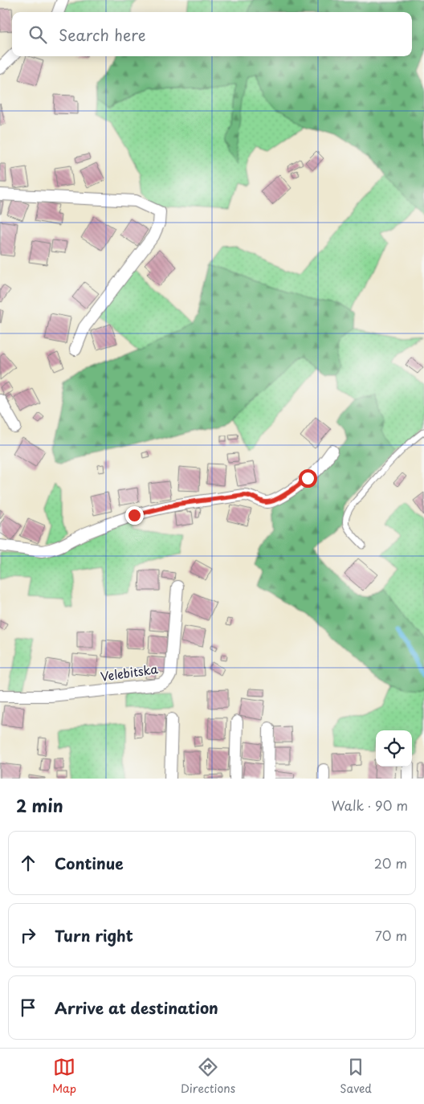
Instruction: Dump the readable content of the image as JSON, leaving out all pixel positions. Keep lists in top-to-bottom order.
{
  "streets": {
    "street": ["Velebitska"]
  },
  "page": {
    "search": "Search here",
    "heading": ["2 min", "Walk · 90 m"],
    "list": [
      ["Continue", "20 m"],
      ["Turn right", "70 m"],
      "Arrive at destination"
    ],
    "nav": ["Map", "Directions", "Saved"]
  }
}
